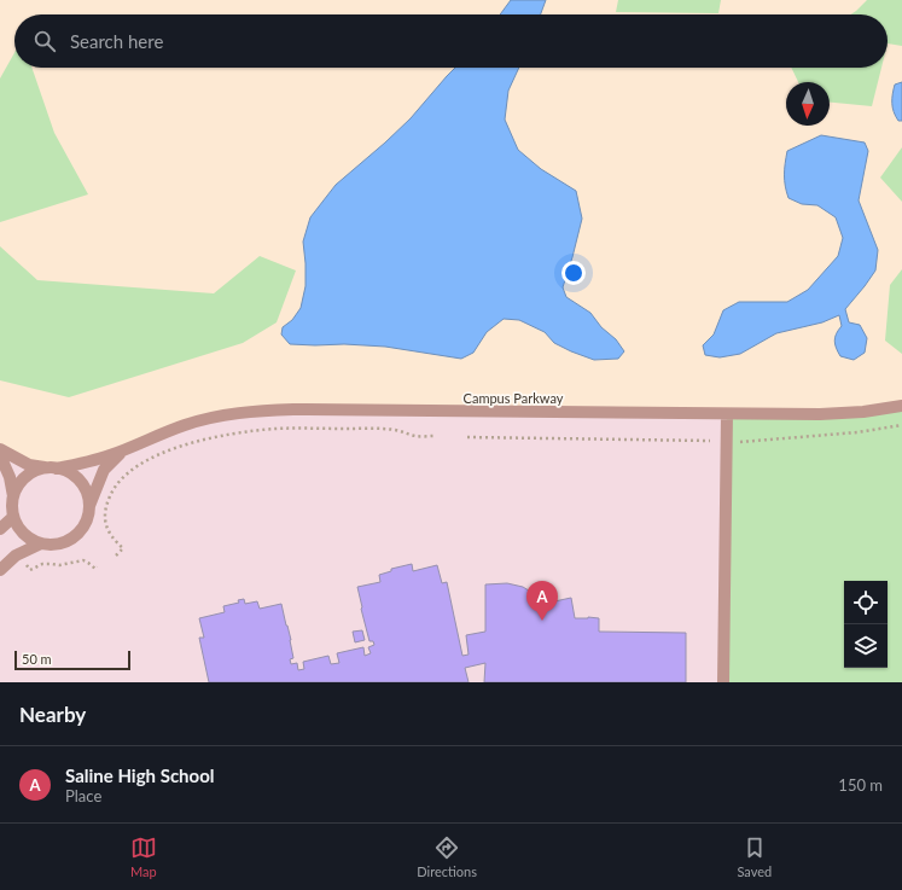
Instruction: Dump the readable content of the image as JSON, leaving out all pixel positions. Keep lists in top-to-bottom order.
{
  "streets": {
    "street": ["Campus Parkway"]
  },
  "scale_bar": "50 m",
  "north": "bottom",
  "page": {
    "search": "Search here",
    "pins": "A",
    "scale": "50 m",
    "heading": "Nearby",
    "list": [
      {
        "mark": "A",
        "name": "Saline High School",
        "note": "Place",
        "value": "150 m"
      }
    ],
    "nav": ["Map", "Directions", "Saved"]
  }
}
